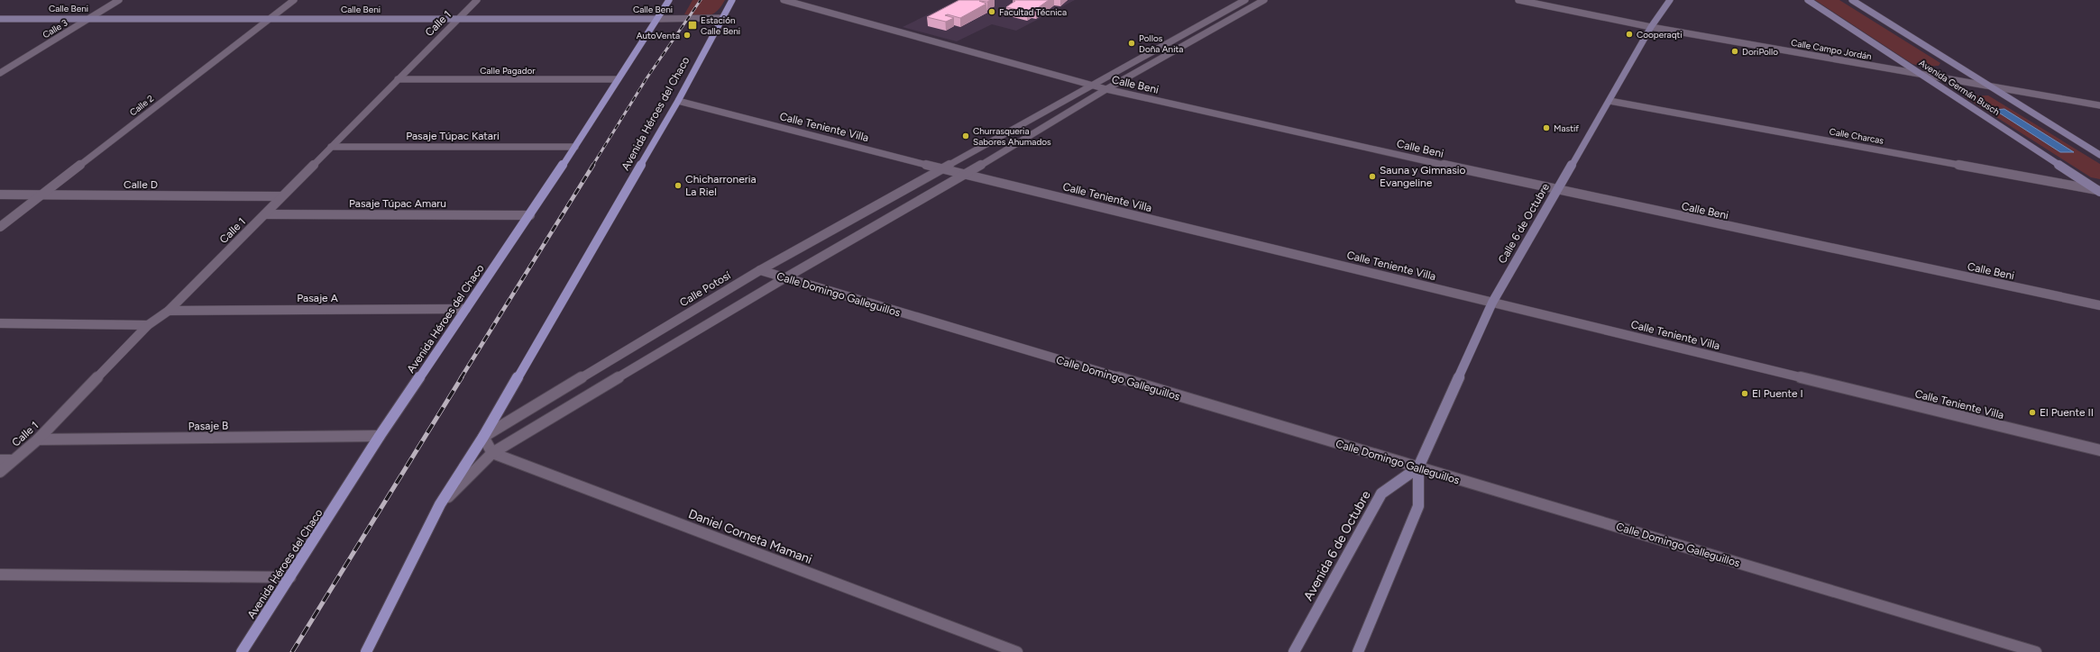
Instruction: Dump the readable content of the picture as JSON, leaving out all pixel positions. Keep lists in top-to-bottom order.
{
  "streets": {
    "main road": ["Avenida Héroes del Chaco"],
    "street": [
      "Calle Beni",
      "Calle 1",
      "Calle 3",
      "Calle Campo Jordán",
      "Calle Pagador",
      "Avenida Germán Busch",
      "Calle 2",
      "Calle Teniente Villa",
      "Pasaje Túpac Katari",
      "Calle Charcas",
      "Calle D",
      "Pasaje Túpac Amaru",
      "Calle 6 de Octubre",
      "Calle Potosí",
      "Calle Domingo Galleguillos",
      "Pasaje A",
      "Pasaje B",
      "Daniel Corneta Mamani",
      "Avenida 6 de Octubre"
    ]
  },
  "crossings": [
    ["Calle Beni", "Calle 1"],
    ["Calle Beni", "Calle 3"],
    ["Calle Beni", "Calle 2"],
    ["Calle Beni", "Avenida Héroes del Chaco"],
    ["Calle Beni", "Calle 6 de Octubre"],
    ["Calle Beni", "Calle Potosí"],
    ["Calle 1", "Calle Pagador"],
    ["Calle 1", "Pasaje Túpac Katari"],
    ["Calle 1", "Calle D"],
    ["Calle 1", "Pasaje Túpac Amaru"],
    ["Calle 1", "Pasaje A"],
    ["Calle 1", "Pasaje B"],
    ["Calle Campo Jordán", "Avenida Germán Busch"],
    ["Calle Campo Jordán", "Calle 6 de Octubre"],
    ["Calle Pagador", "Avenida Héroes del Chaco"],
    ["Avenida Germán Busch", "Calle Charcas"],
    ["Calle 2", "Calle D"],
    ["Avenida Héroes del Chaco", "Calle Teniente Villa"],
    ["Avenida Héroes del Chaco", "Pasaje Túpac Katari"],
    ["Avenida Héroes del Chaco", "Pasaje Túpac Amaru"],
    ["Avenida Héroes del Chaco", "Calle Potosí"],
    ["Avenida Héroes del Chaco", "Pasaje A"],
    ["Avenida Héroes del Chaco", "Pasaje B"],
    ["Calle Teniente Villa", "Calle 6 de Octubre"],
    ["Calle Teniente Villa", "Calle Potosí"],
    ["Calle Charcas", "Calle 6 de Octubre"],
    ["Calle 6 de Octubre", "Calle Domingo Galleguillos"],
    ["Calle 6 de Octubre", "Avenida 6 de Octubre"],
    ["Calle Potosí", "Calle Domingo Galleguillos"],
    ["Calle Domingo Galleguillos", "Avenida 6 de Octubre"]
  ],
  "places": {
    "other": [
      "Facultad Técnica",
      "Cooperaqti",
      "AutoVenta",
      "Pollos Doña Anita",
      "DoriPollo",
      "Mastif",
      "Churrasqueria Sabores Ahumados",
      "Sauna y Gimnasio Evangeline",
      "Chicharroneria La Riel",
      "El Puente I",
      "El Puente II"
    ],
    "transit": ["Estación Calle Beni"]
  }
}
